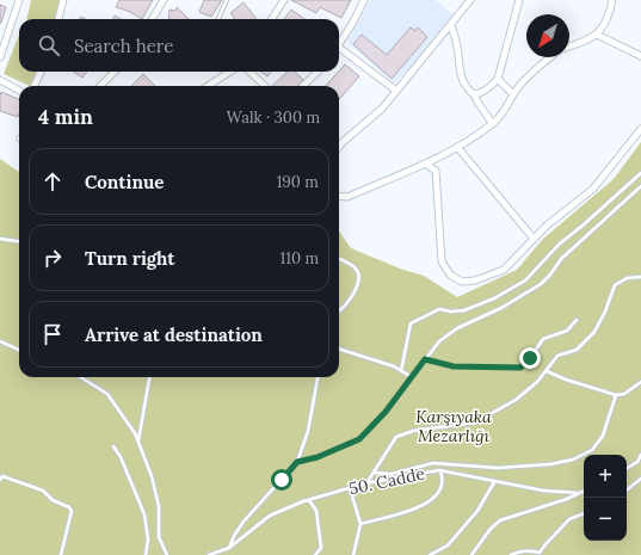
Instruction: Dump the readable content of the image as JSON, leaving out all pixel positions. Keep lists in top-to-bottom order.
{
  "streets": {
    "lane": ["50. Cadde"]
  },
  "parks": ["Karşıyaka Mezarlığı"],
  "north": "bottom left",
  "page": {
    "search": "Search here",
    "heading": ["4 min", "Walk · 300 m"],
    "list": [
      ["Continue", "190 m"],
      ["Turn right", "110 m"],
      "Arrive at destination"
    ],
    "map_buttons": ["+", "−"]
  }
}
